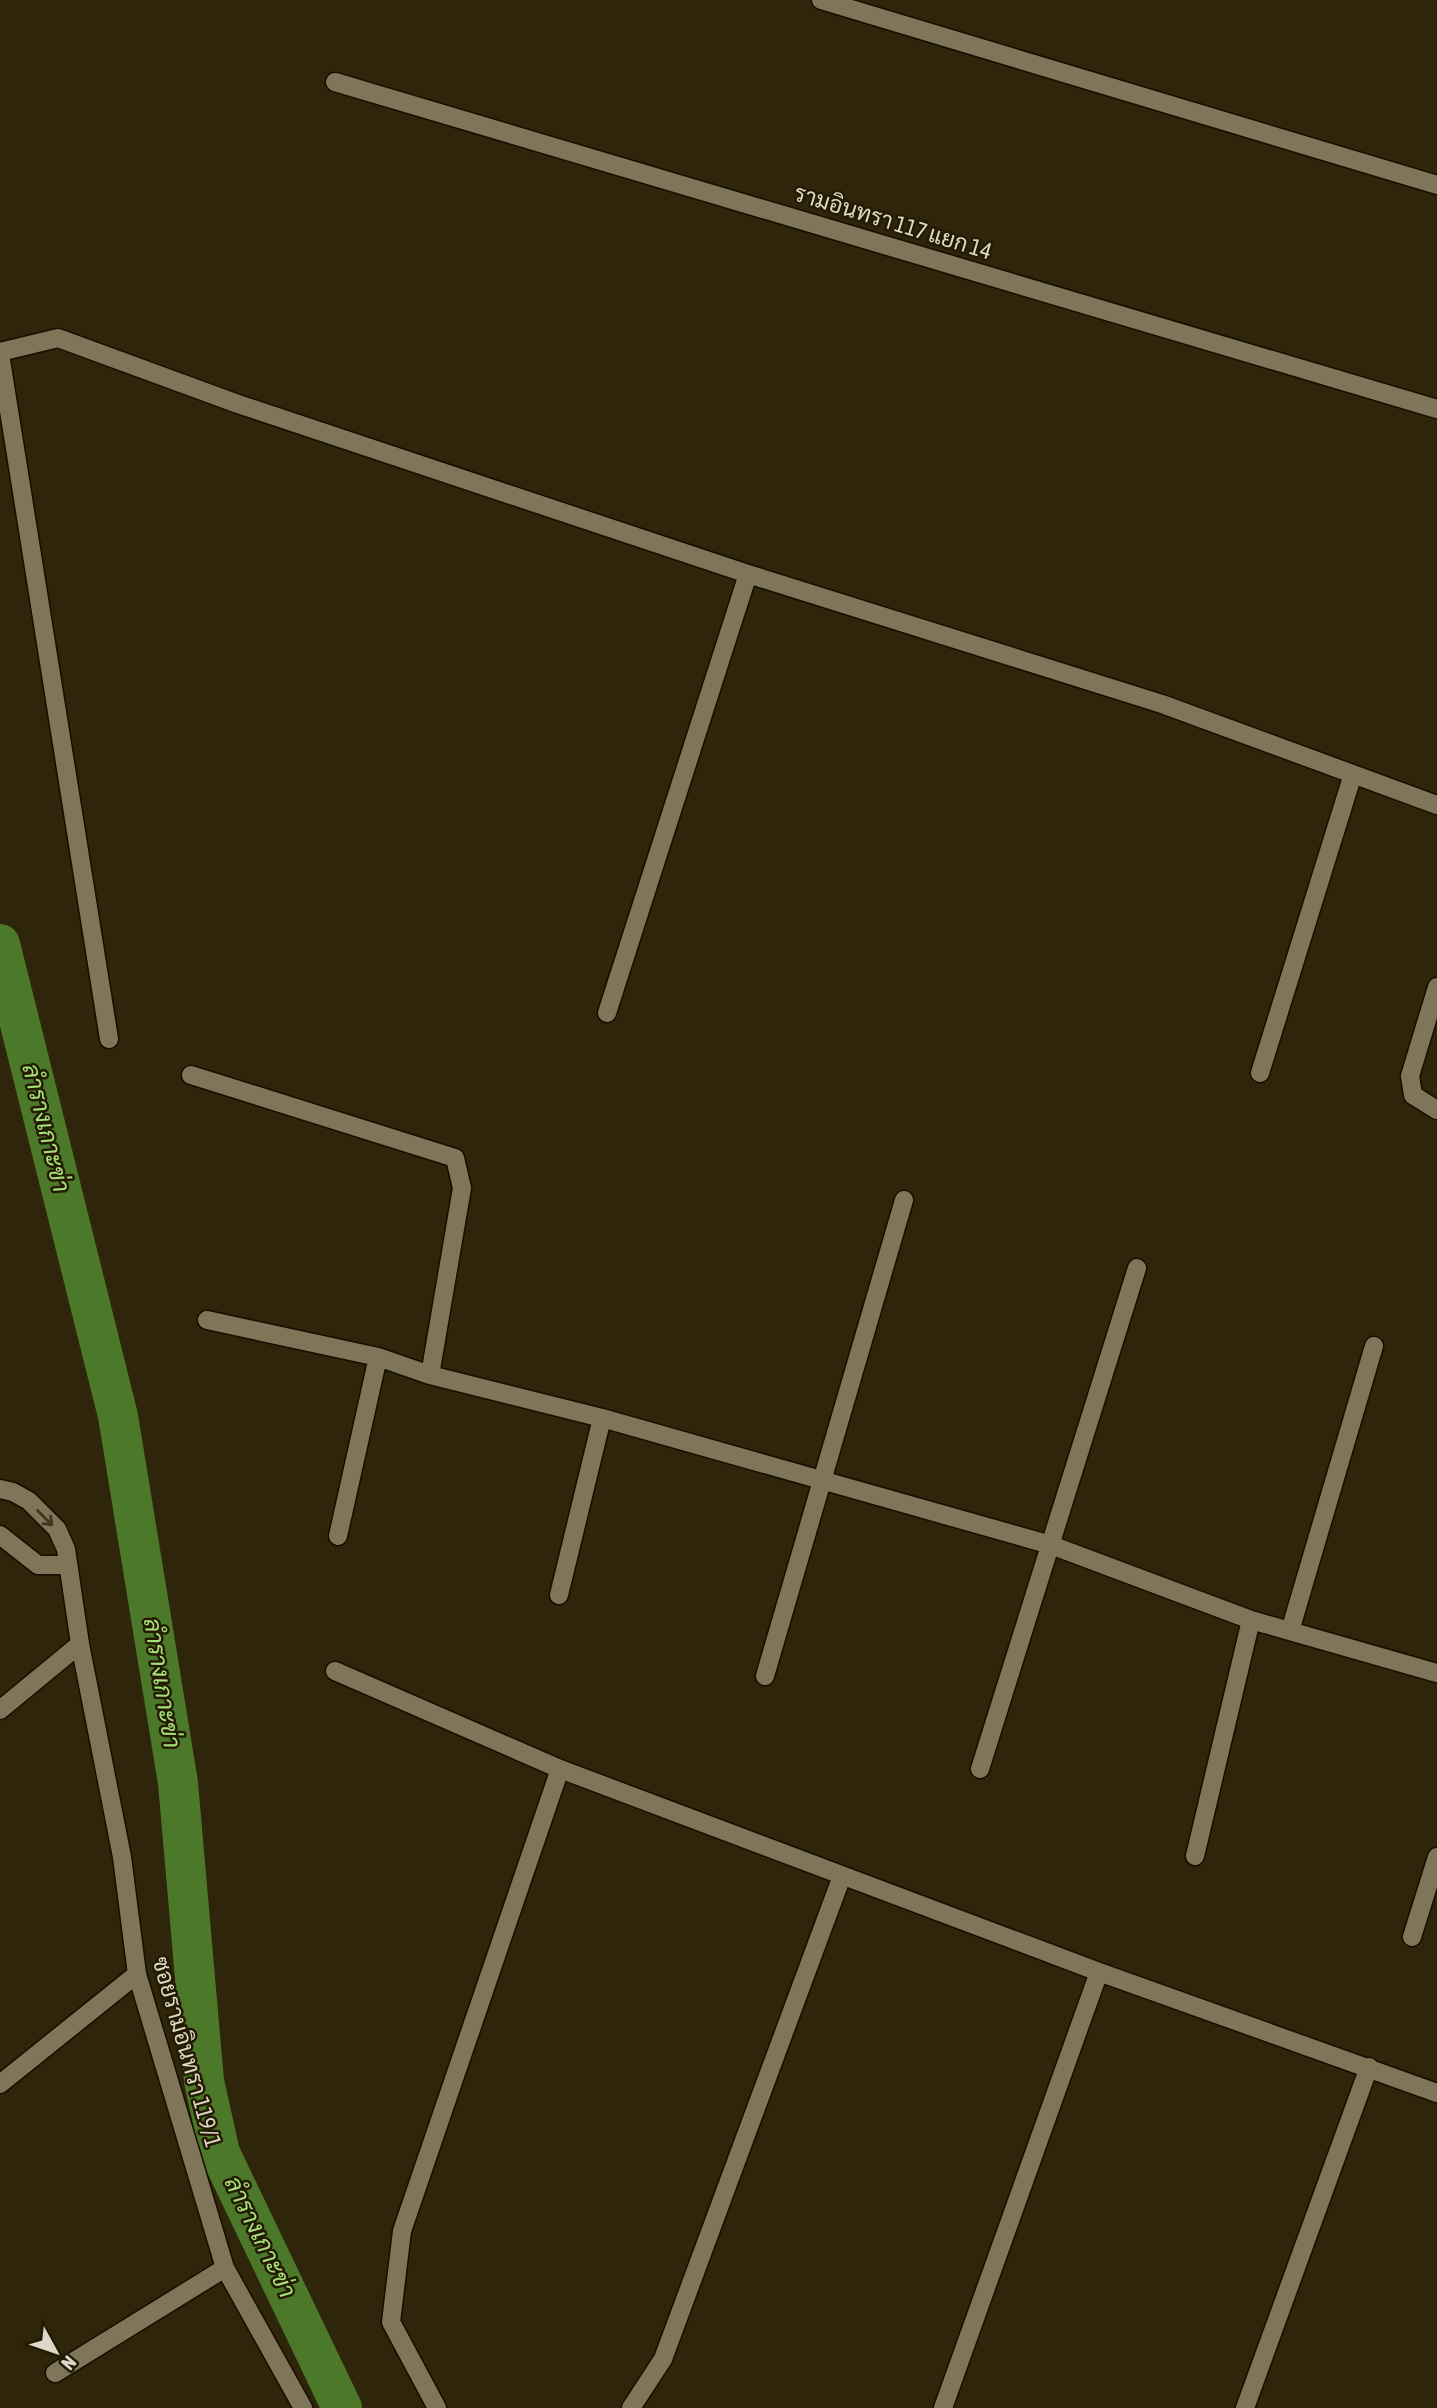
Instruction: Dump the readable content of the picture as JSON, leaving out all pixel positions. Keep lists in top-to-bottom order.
{
  "streets": {
    "street": ["รามอินทรา 117 แยก 14", "ซอยรามอินทรา 119/1"]
  },
  "water": ["ลำรางเกาะข่า"],
  "north": "bottom right"
}
